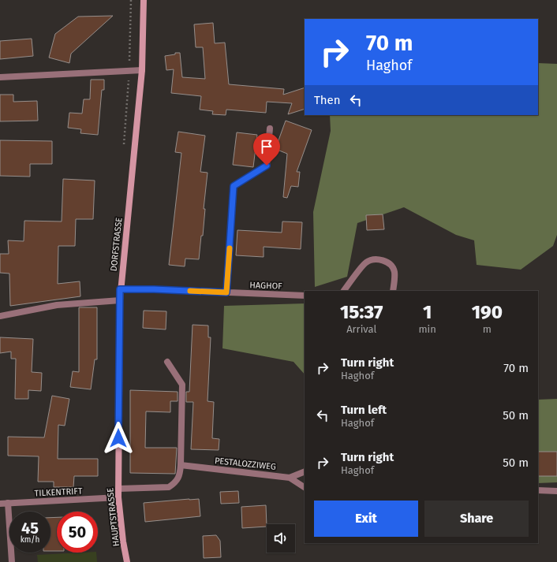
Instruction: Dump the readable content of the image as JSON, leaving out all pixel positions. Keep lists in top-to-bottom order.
{
  "streets": {
    "main road": ["DORFSTRASSE", "HAUPTSTRASSE"],
    "street": ["HAGHOF", "PESTALOZZIWEG", "TILKENTRIFT"]
  },
  "crossings": [
    ["DORFSTRASSE", "HAGHOF"],
    ["DORFSTRASSE", "HAUPTSTRASSE"],
    ["TILKENTRIFT", "HAUPTSTRASSE"]
  ],
  "page": {
    "turn": ["70 m", "Haghof"],
    "then": "Then",
    "eta": [
      "15:37",
      "Arrival",
      "1",
      "min",
      "190",
      "m"
    ],
    "list": [
      {
        "name": "Turn right",
        "note": "Haghof",
        "value": "70 m"
      },
      {
        "name": "Turn left",
        "note": "Haghof",
        "value": "50 m"
      },
      {
        "name": "Turn right",
        "note": "Haghof",
        "value": "50 m"
      }
    ],
    "buttons": ["Exit", "Share"],
    "speed": "45 km/h",
    "limit": "50"
  }
}
